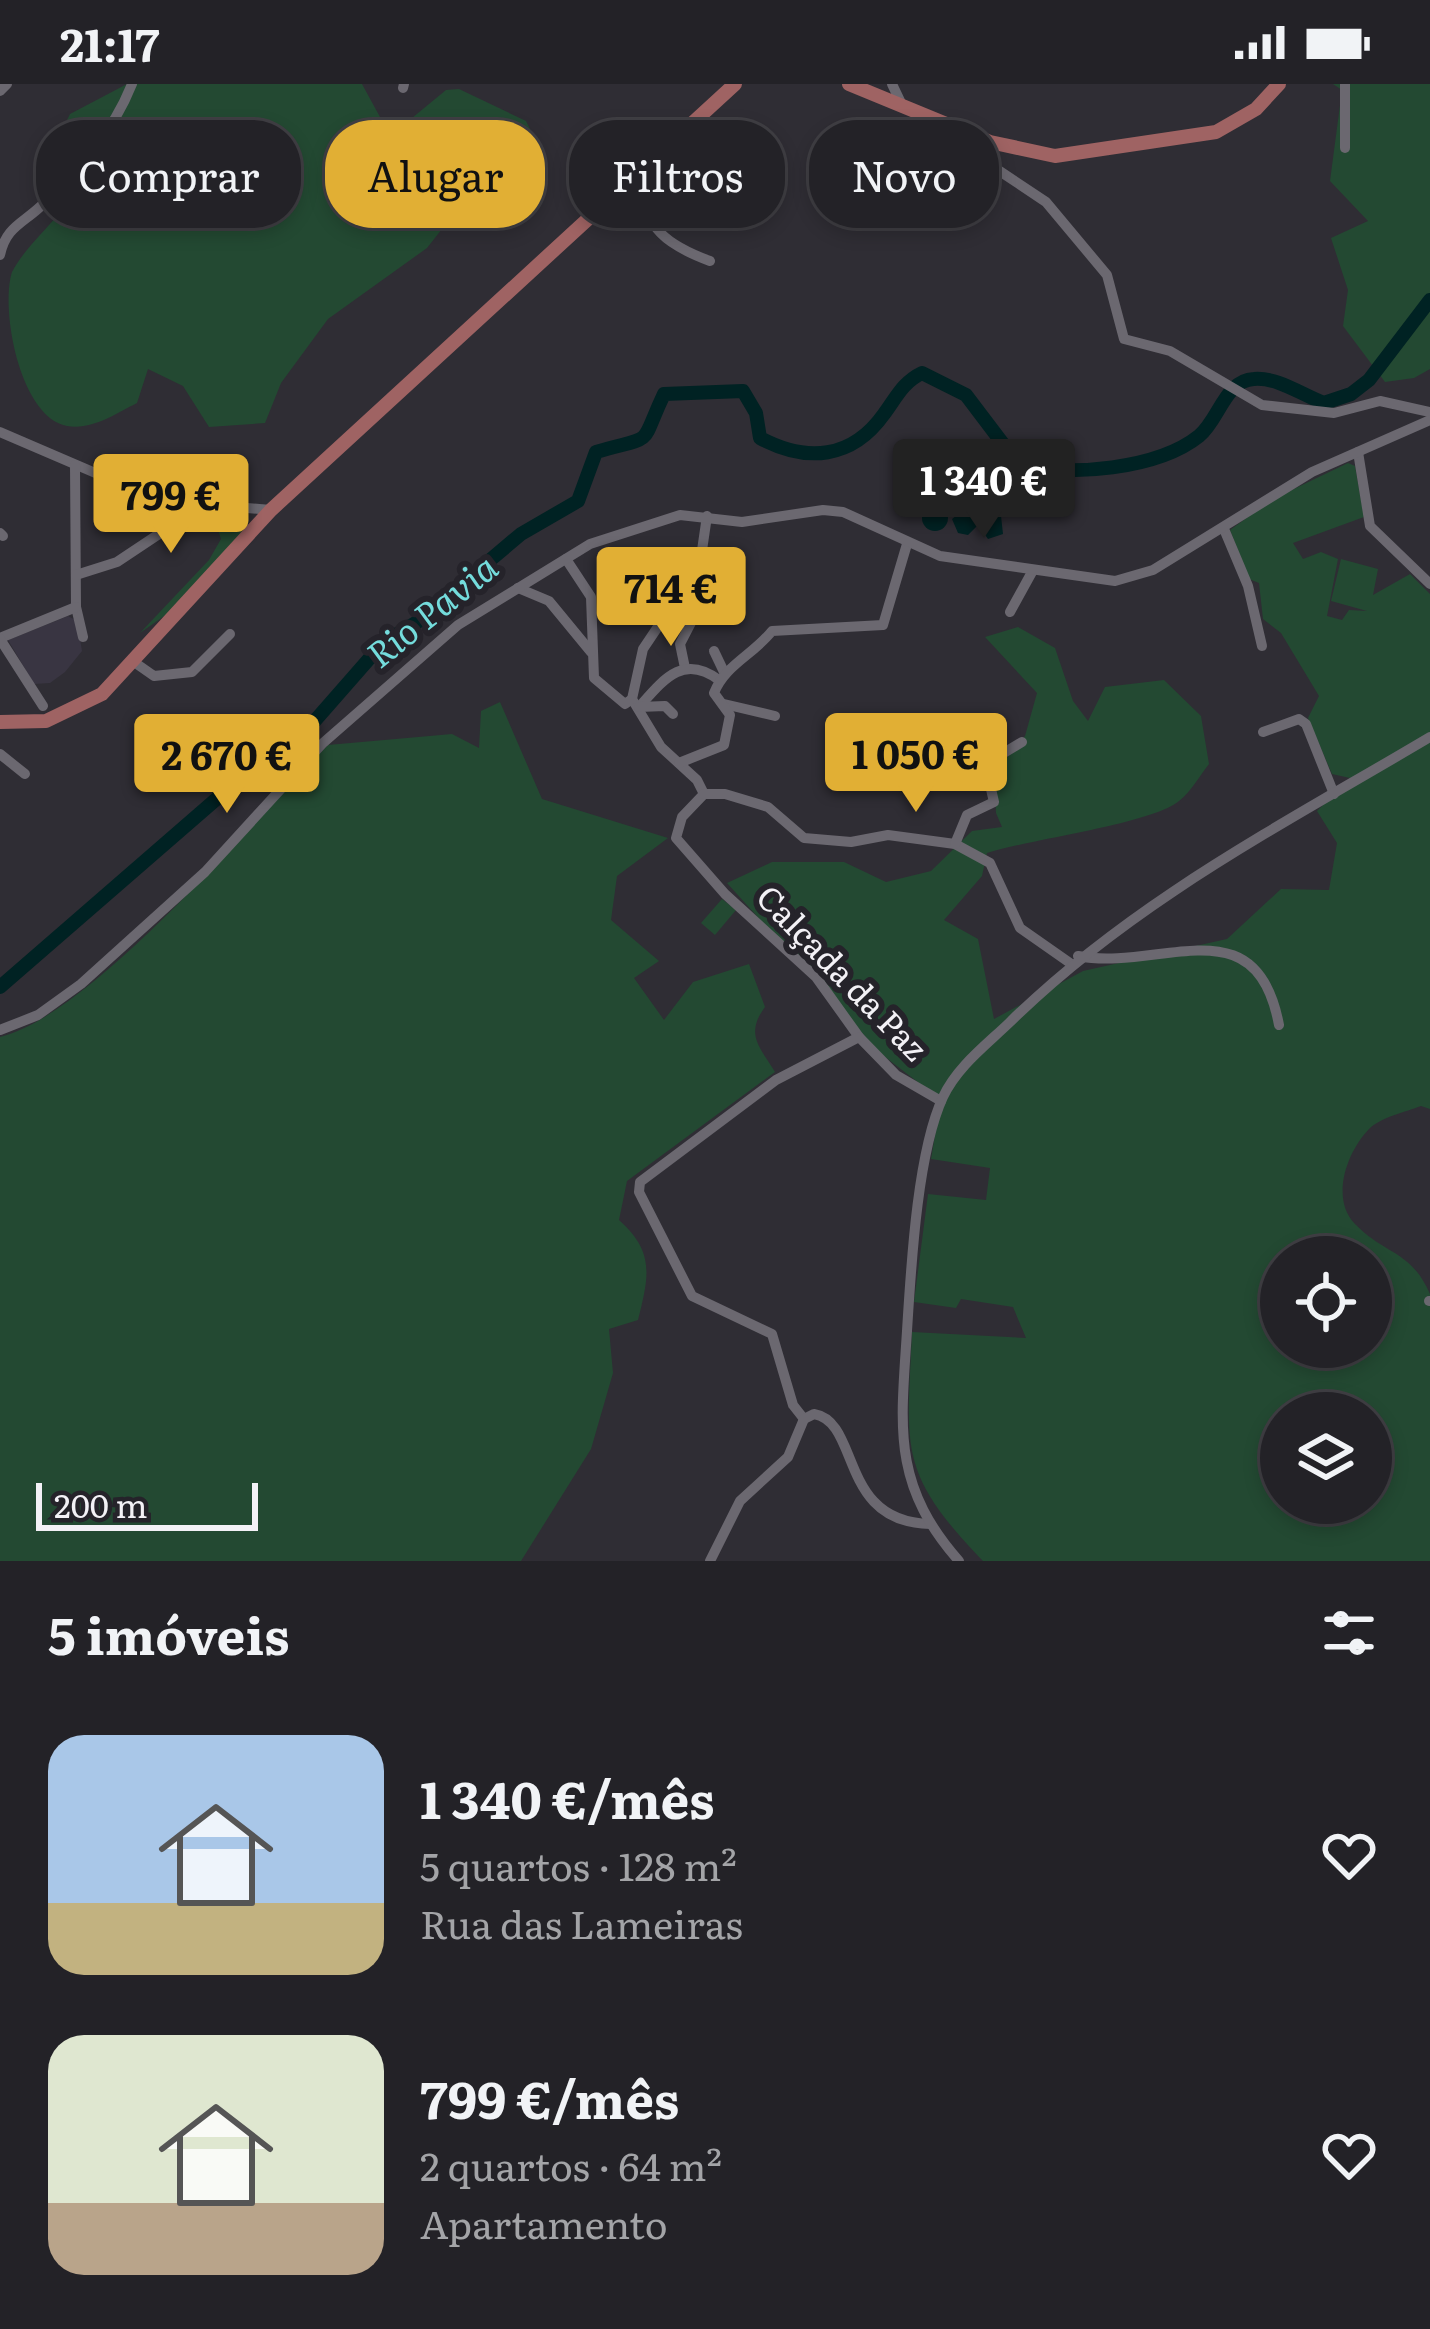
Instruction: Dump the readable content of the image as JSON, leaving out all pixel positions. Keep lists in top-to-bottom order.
{
  "streets": {
    "street": ["Calçada da Paz"]
  },
  "water": ["Rio Pavia"],
  "scale_bar": "200 m",
  "page": {
    "status": "21:17",
    "chip": [
      "Comprar",
      "Alugar",
      "Filtros",
      "Novo"
    ],
    "price": [
      "1 340 €",
      "799 €",
      "714 €",
      "1 050 €",
      "2 670 €"
    ],
    "scale": "200 m",
    "heading": "5 imóveis",
    "list": [
      {
        "name": "1 340 €/mês",
        "note": "5 quartos · 128 m² · Rua das Lameiras"
      },
      {
        "name": "799 €/mês",
        "note": "2 quartos · 64 m² · Apartamento"
      }
    ]
  }
}
